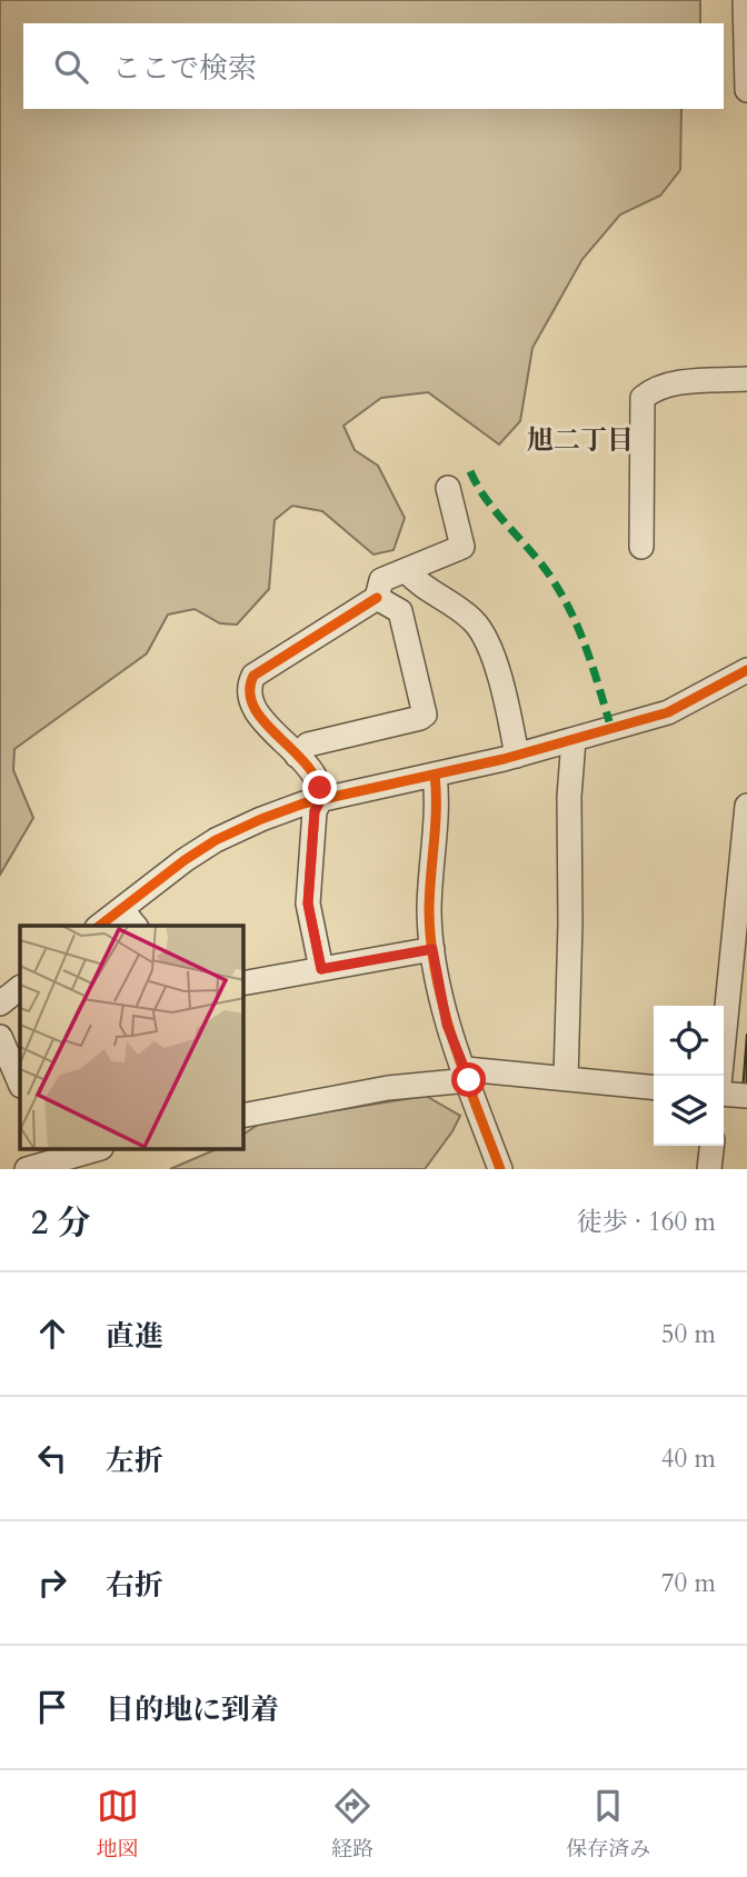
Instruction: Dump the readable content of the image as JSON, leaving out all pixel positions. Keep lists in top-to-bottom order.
{
  "districts": ["旭二丁目"],
  "page": {
    "search": "ここで検索",
    "heading": ["2 分", "徒歩 · 160 m"],
    "list": [
      ["直進", "50 m"],
      ["左折", "40 m"],
      ["右折", "70 m"],
      "目的地に到着"
    ],
    "nav": ["地図", "経路", "保存済み"]
  }
}
